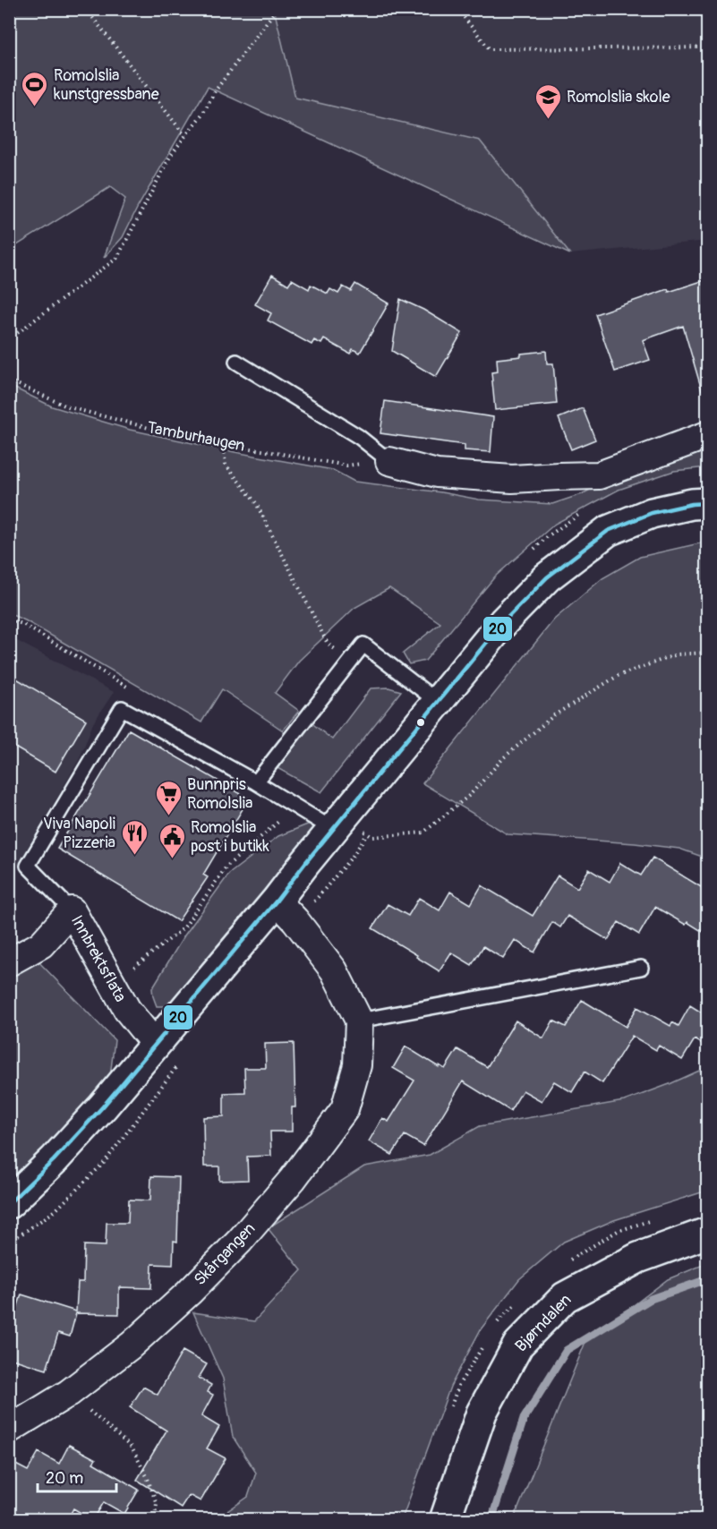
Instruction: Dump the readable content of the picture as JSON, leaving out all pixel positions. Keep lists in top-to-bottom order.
{
  "streets": {
    "street": ["Innbrektsflata", "Skårgangen", "Bjørndalen"],
    "path": ["Tamburhaugen"]
  },
  "places": {
    "sports": ["Romolslia kunstgressbane"],
    "school or university": ["Romolslia skole"],
    "supermarket": ["Bunnpris Romolslia"],
    "restaurant": ["Viva Napoli Pizzeria"],
    "public building": ["Romolslia post i butikk"]
  },
  "lines": ["transit line 20"],
  "scale_bar": "20 m"
}
